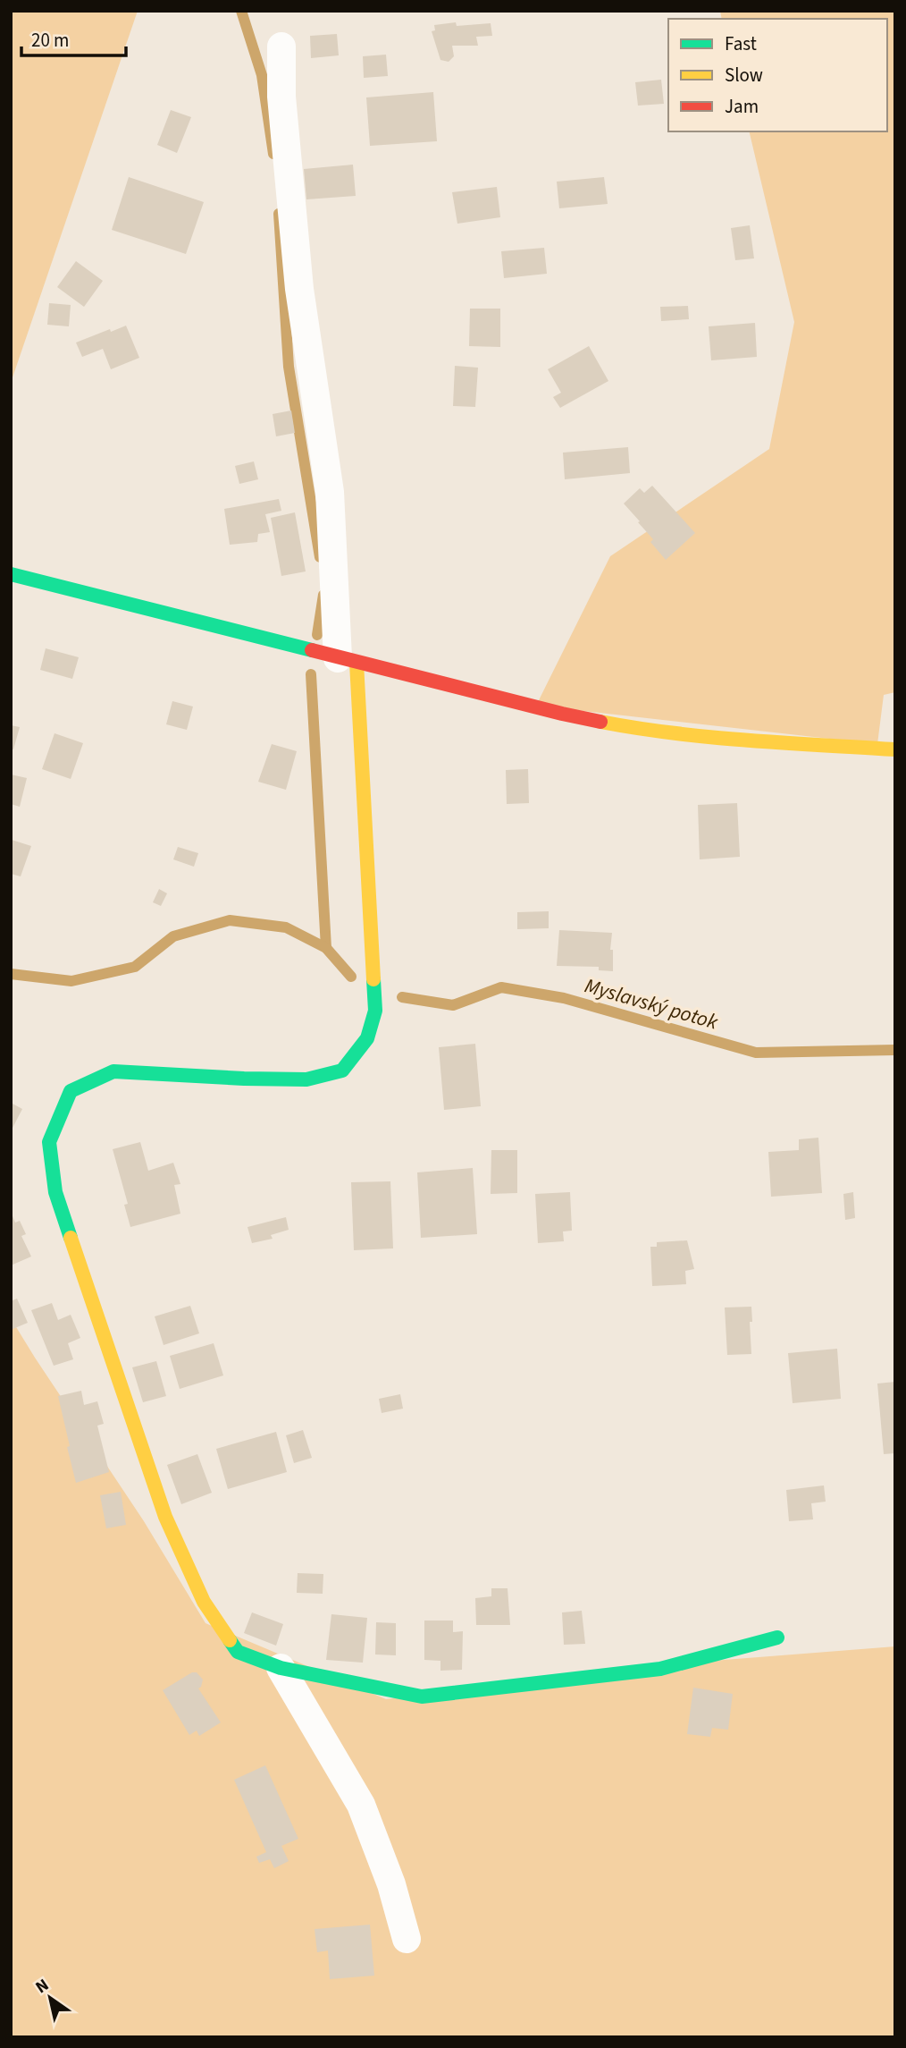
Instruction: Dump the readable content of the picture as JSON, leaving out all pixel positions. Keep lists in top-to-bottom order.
{
  "water": ["Myslavský potok"],
  "legend": ["Fast", "Slow", "Jam"],
  "scale_bar": "20 m",
  "north": "top left"
}
